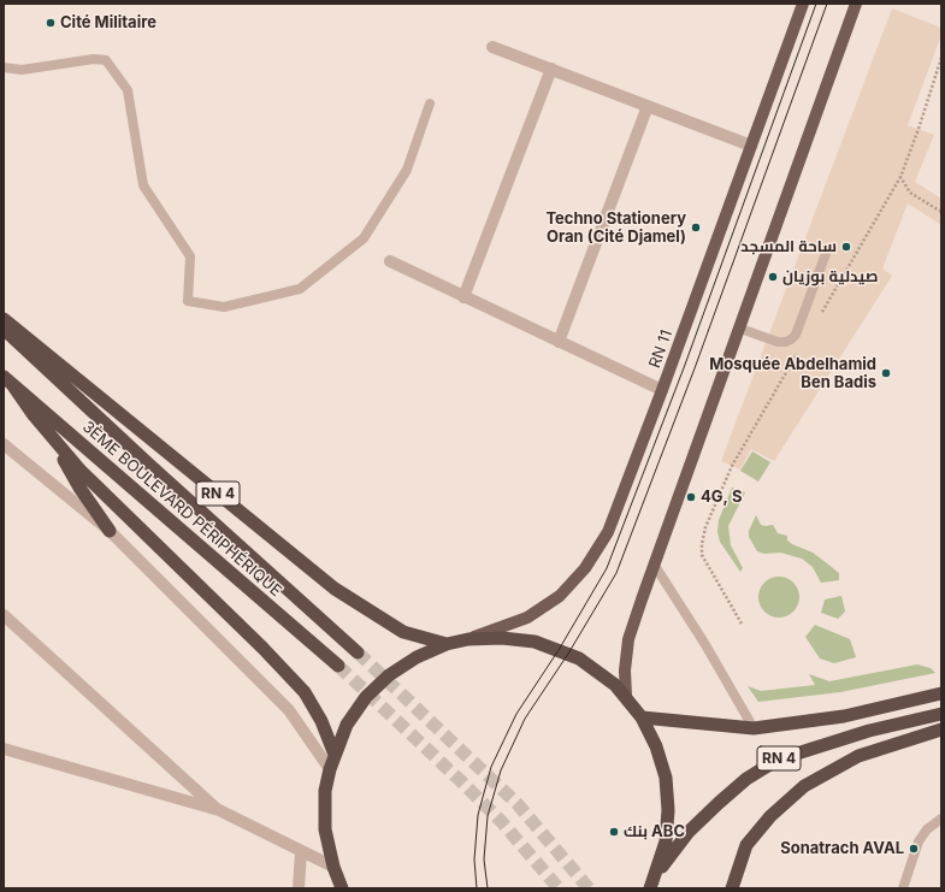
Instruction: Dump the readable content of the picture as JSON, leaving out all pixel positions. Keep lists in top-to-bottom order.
{
  "streets": {
    "highway": ["RN 4", "3ÈME BOULEVARD PÉRIPHÉRIQUE"],
    "main road": ["RN 11"]
  },
  "places": [
    "Cité Militaire",
    "Techno Stationery Oran (Cité Djamel)",
    "ساحة المسجد",
    "صيدلية بوزيان",
    "Mosquée Abdelhamid Ben Badis",
    "4G, S",
    "بنك ABC",
    "Sonatrach AVAL"
  ]
}
